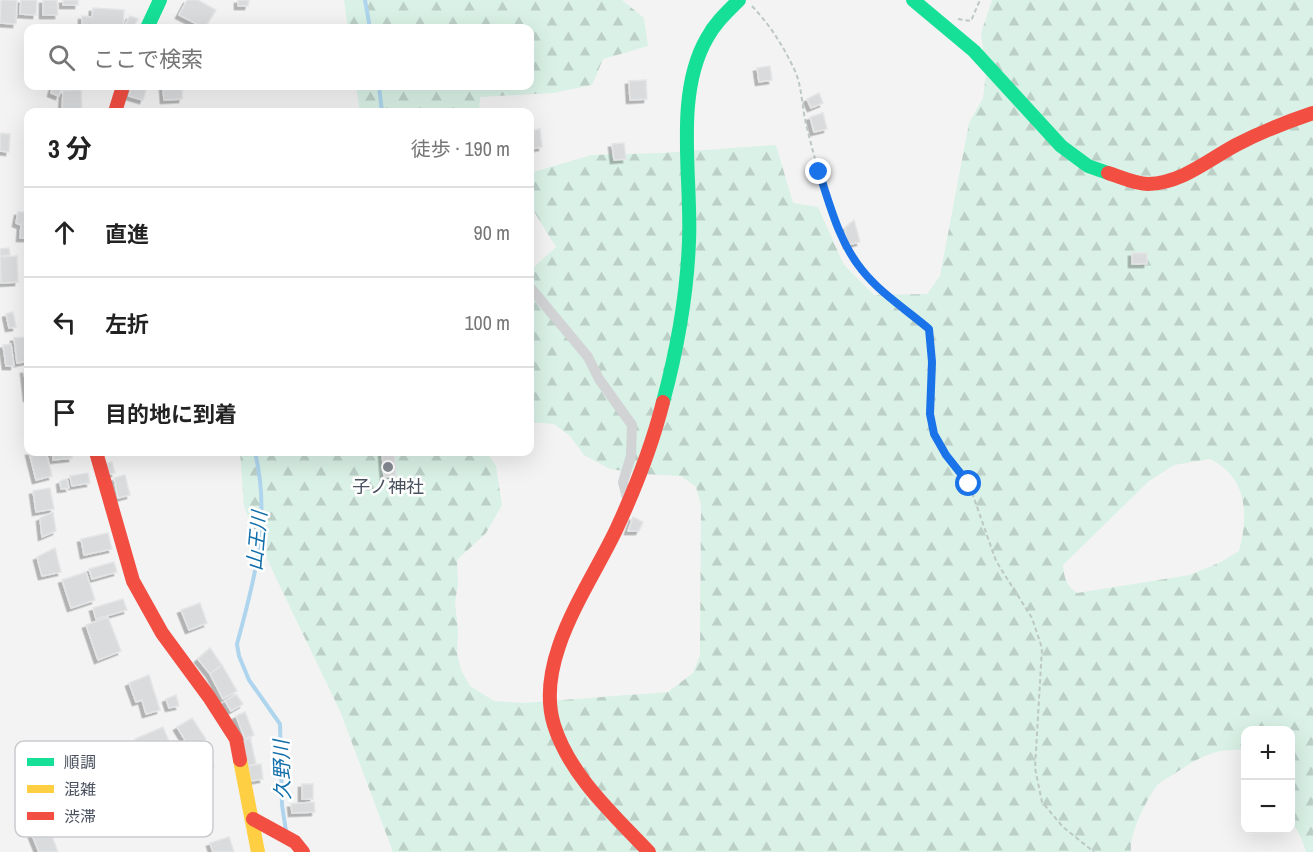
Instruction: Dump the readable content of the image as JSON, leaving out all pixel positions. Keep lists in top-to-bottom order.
{
  "water": ["山王川", "久野川"],
  "places": ["子ノ神社"],
  "legend": ["順調", "混雑", "渋滞"],
  "page": {
    "search": "ここで検索",
    "heading": ["3 分", "徒歩 · 190 m"],
    "list": [
      ["直進", "90 m"],
      ["左折", "100 m"],
      "目的地に到着"
    ],
    "map_buttons": ["+", "−"]
  }
}
